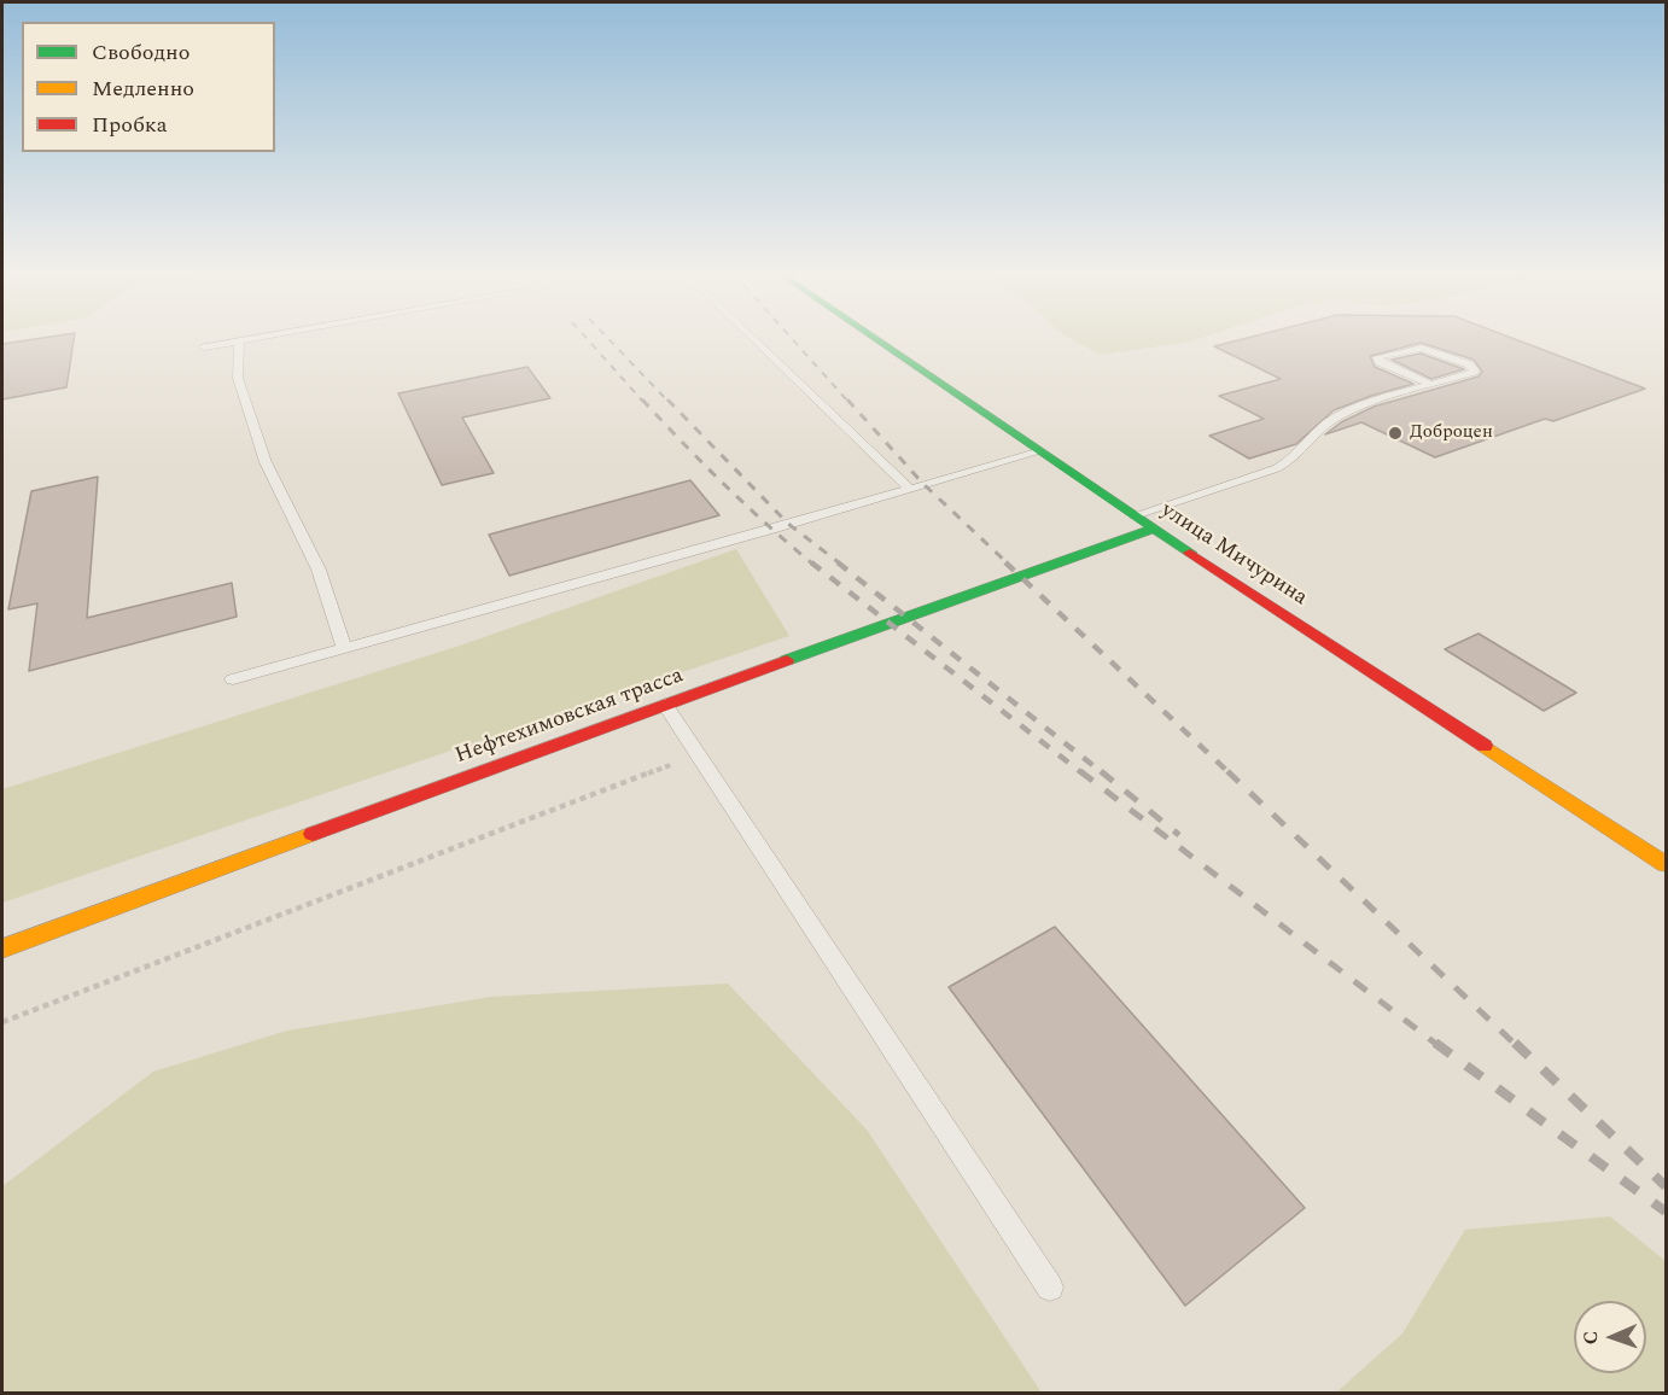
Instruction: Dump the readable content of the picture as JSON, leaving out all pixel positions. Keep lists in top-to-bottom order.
{
  "streets": {
    "main road": ["улица Мичурина", "Нефтехимовская трасса"]
  },
  "crossings": [
    ["улица Мичурина", "Нефтехимовская трасса"]
  ],
  "places": ["Доброцен"],
  "legend": ["Свободно", "Медленно", "Пробка"],
  "north": "left"
}
